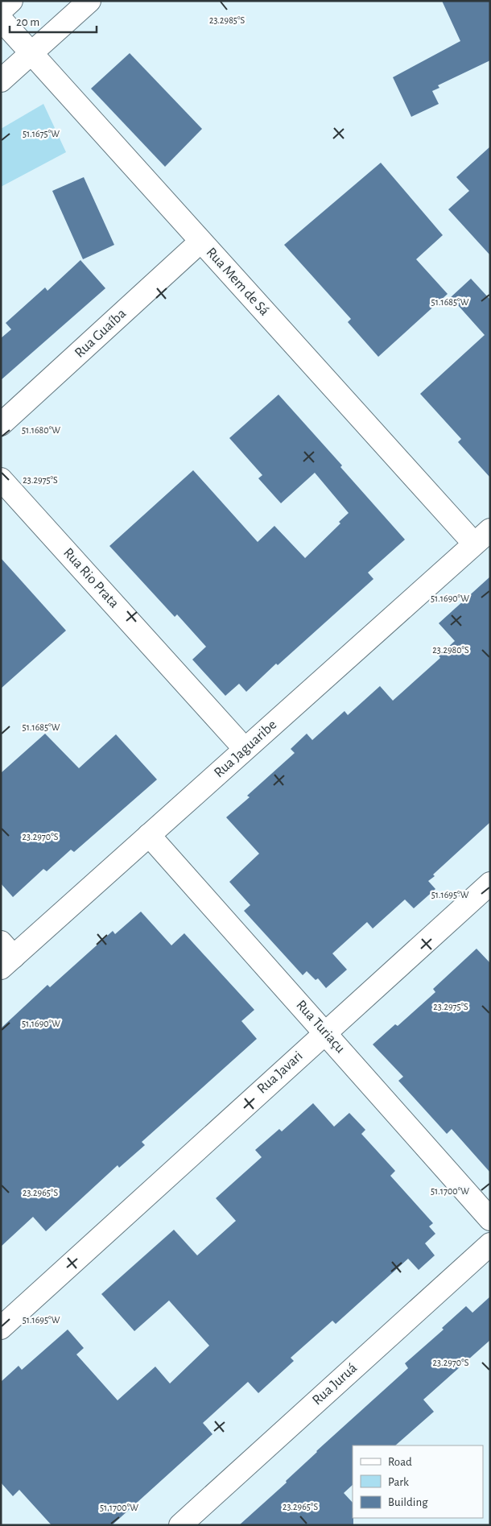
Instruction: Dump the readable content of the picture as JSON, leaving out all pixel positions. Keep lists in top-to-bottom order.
{
  "streets": {
    "street": [
      "Rua Mem de Sá",
      "Rua Guaíba",
      "Rua Rio Prata",
      "Rua Jaguaribe",
      "Rua Turiaçu",
      "Rua Javari",
      "Rua Juruá"
    ]
  },
  "crossings": [
    ["Rua Mem de Sá", "Rua Guaíba"],
    ["Rua Mem de Sá", "Rua Jaguaribe"],
    ["Rua Rio Prata", "Rua Jaguaribe"],
    ["Rua Jaguaribe", "Rua Turiaçu"],
    ["Rua Turiaçu", "Rua Javari"]
  ],
  "legend": ["Road", "Park", "Building"],
  "scale_bar": "20 m",
  "coordinates": [
    "23.2985°S",
    "51.1675°W",
    "51.1685°W",
    "51.1680°W",
    "23.2975°S",
    "51.1690°W",
    "23.2980°S",
    "23.2970°S",
    "51.1695°W",
    "51.1700°W",
    "23.2965°S"
  ]
}
